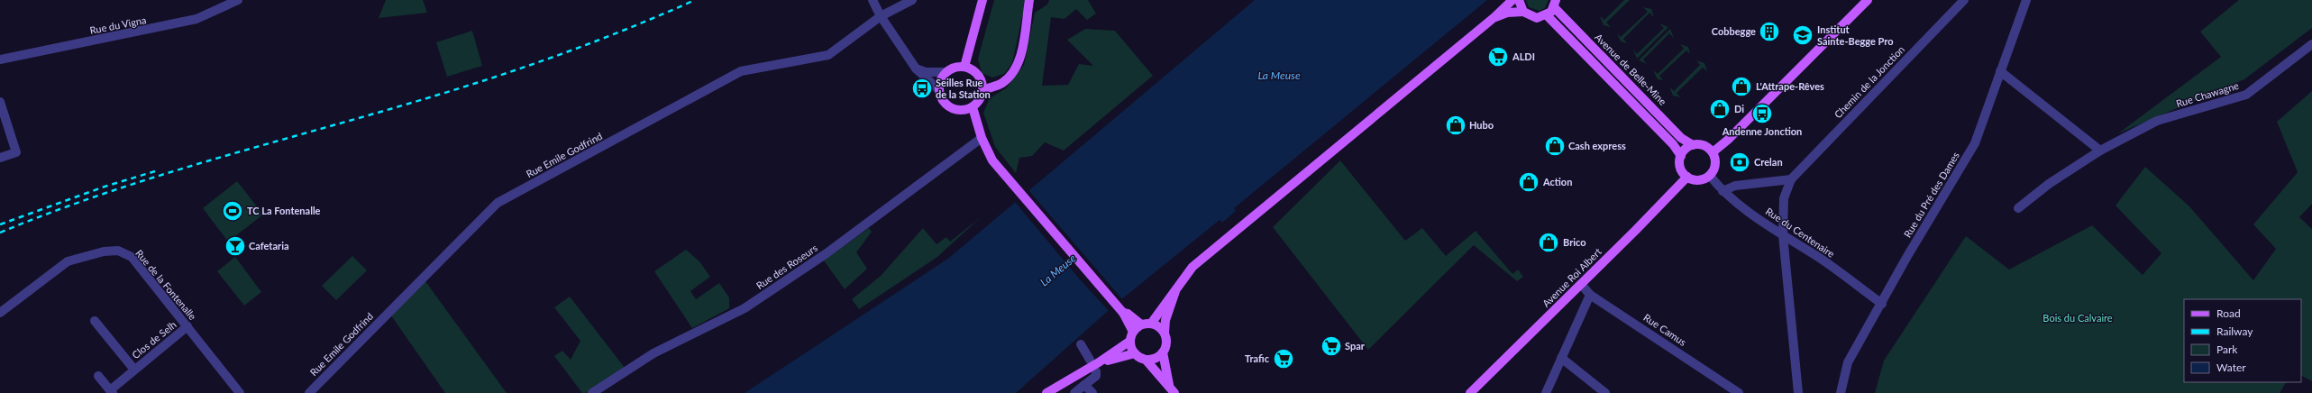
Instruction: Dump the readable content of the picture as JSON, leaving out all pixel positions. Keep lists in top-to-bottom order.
{
  "streets": {
    "main road": ["Avenue de Belle-Mine", "Avenue Roi Albert"],
    "street": [
      "Rue du Vigna",
      "Chemin de la Jonction",
      "Rue Chawagne",
      "Rue Emile Godfrind",
      "Rue du Pré des Dames",
      "Rue du Centenaire",
      "Rue des Roseurs",
      "Rue de la Fontenalle",
      "Rue Camus",
      "Clos de Selh"
    ]
  },
  "crossings": [
    ["Avenue de Belle-Mine", "Rue du Centenaire"],
    ["Avenue de Belle-Mine", "Avenue Roi Albert"],
    ["Chemin de la Jonction", "Rue du Centenaire"],
    ["Rue du Pré des Dames", "Rue du Centenaire"],
    ["Rue du Centenaire", "Avenue Roi Albert"],
    ["Avenue Roi Albert", "Rue Camus"],
    ["Rue de la Fontenalle", "Clos de Selh"]
  ],
  "water": ["La Meuse"],
  "parks": ["Bois du Calvaire"],
  "places": {
    "building": ["Cobbegge"],
    "school or university": ["Institut Sainte-Begge Pro"],
    "supermarket": ["ALDI", "Spar", "Trafic"],
    "shop": [
      "L'Attrape-Rêves",
      "Di",
      "Hubo",
      "Cash express",
      "Action",
      "Brico"
    ],
    "bus stop": ["Seilles Rue de la Station", "Andenne Jonction"],
    "bank": ["Crelan"],
    "sports": ["TC La Fontenalle"],
    "bar": ["Cafetaria"]
  },
  "legend": [
    "Road",
    "Railway",
    "Park",
    "Water"
  ]
}
